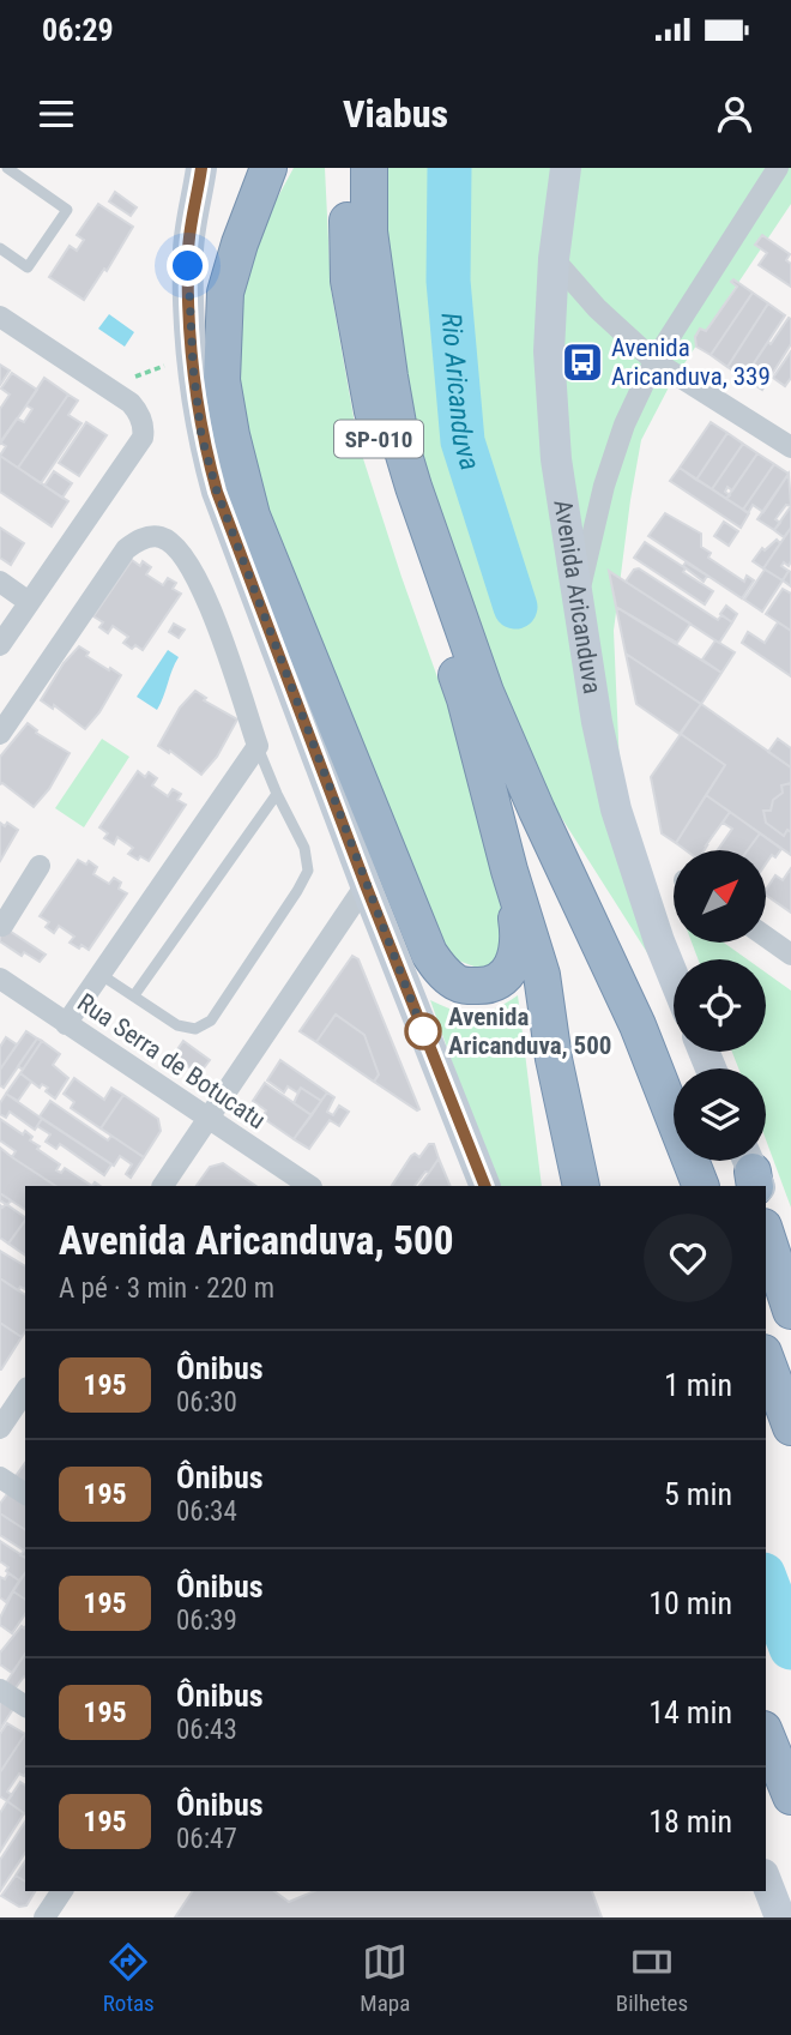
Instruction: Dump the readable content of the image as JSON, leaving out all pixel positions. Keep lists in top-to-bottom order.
{
  "streets": {
    "highway": ["SP-010"],
    "main road": ["Avenida Aricanduva"],
    "street": ["Rua Serra de Botucatu"]
  },
  "water": ["Rio Aricanduva"],
  "places": {
    "bus stop": ["Avenida Aricanduva, 339"],
    "other": ["Avenida Aricanduva, 500"]
  },
  "lines": ["bus line 195"],
  "north": "top right",
  "page": {
    "status": "06:29",
    "header": "Viabus",
    "heading": ["Avenida Aricanduva, 500", "A pé · 3 min · 220 m"],
    "list": [
      {
        "mark": "195",
        "name": "Ônibus",
        "note": "06:30",
        "value": "1 min"
      },
      {
        "mark": "195",
        "name": "Ônibus",
        "note": "06:34",
        "value": "5 min"
      },
      {
        "mark": "195",
        "name": "Ônibus",
        "note": "06:39",
        "value": "10 min"
      },
      {
        "mark": "195",
        "name": "Ônibus",
        "note": "06:43",
        "value": "14 min"
      },
      {
        "mark": "195",
        "name": "Ônibus",
        "note": "06:47",
        "value": "18 min"
      }
    ],
    "tabs": ["Rotas", "Mapa", "Bilhetes"]
  }
}
